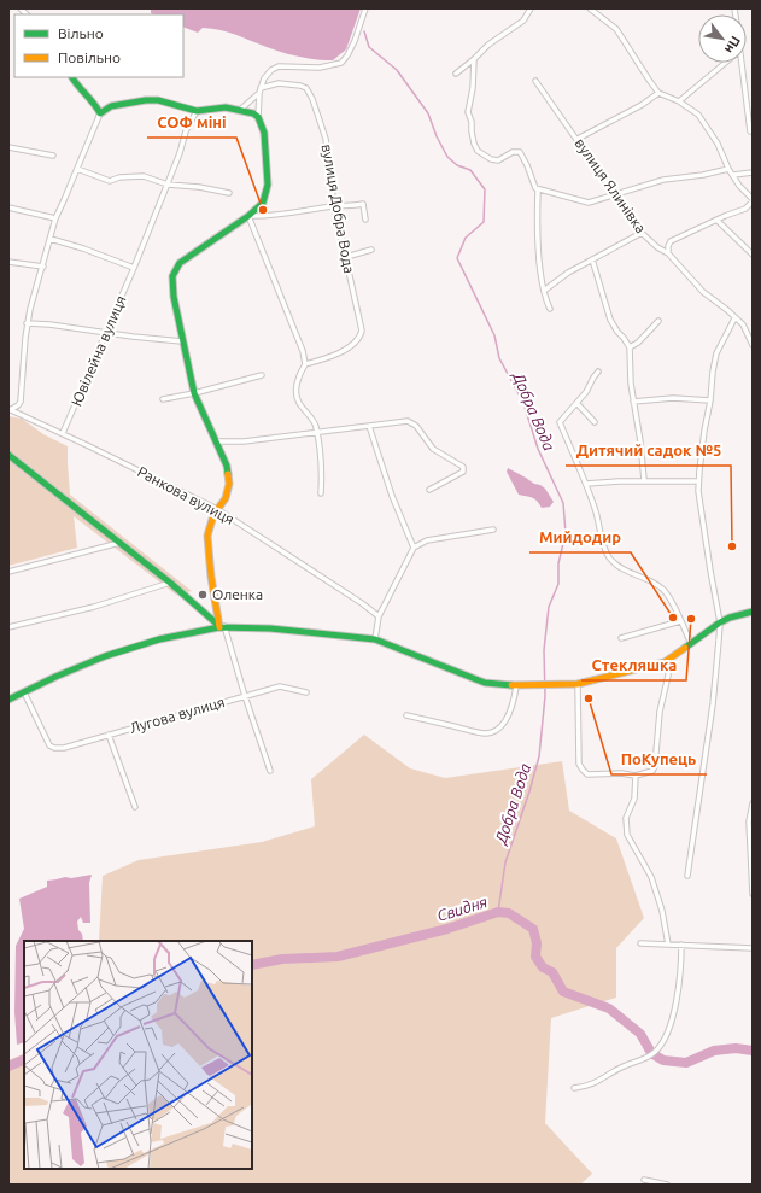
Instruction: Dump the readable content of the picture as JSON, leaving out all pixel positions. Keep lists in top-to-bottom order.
{
  "streets": {
    "street": [
      "вулиця Ялинівка",
      "вулиця Добра Вода",
      "Ювілейна вулиця",
      "Ранкова вулиця",
      "Лугова вулиця"
    ]
  },
  "crossings": [
    ["Ювілейна вулиця", "Ранкова вулиця"]
  ],
  "water": ["Добра Вода", "Свидня"],
  "places": [
    "СОФ міні",
    "Дитячий садок №5",
    "Оленка",
    "Мийдодир",
    "Стекляшка",
    "ПоКупець"
  ],
  "legend": ["Вільно", "Повільно"],
  "north": "bottom right"
}
